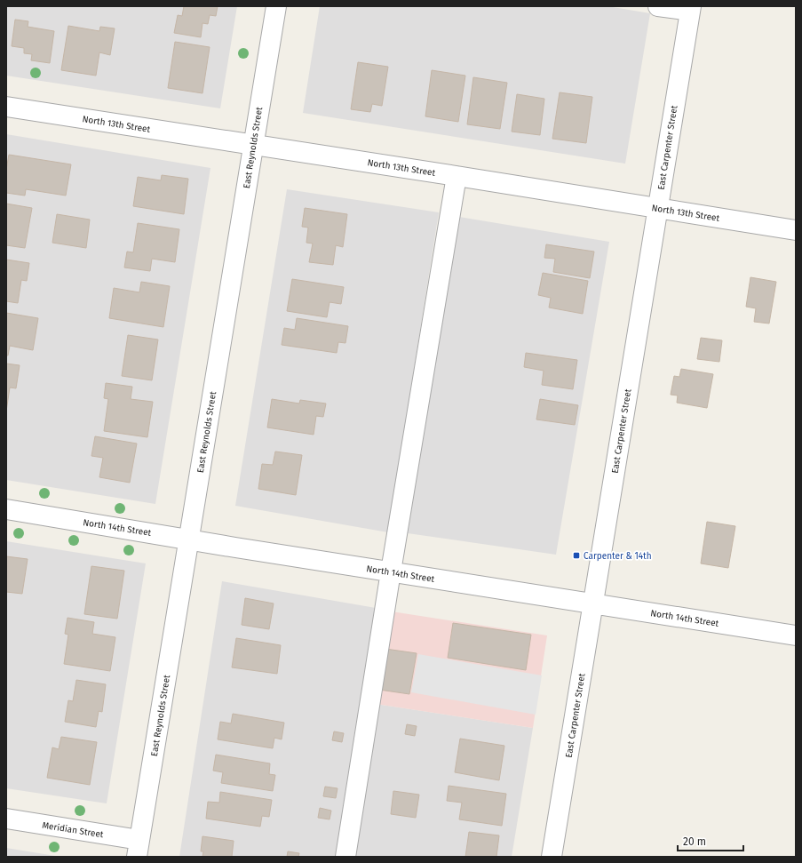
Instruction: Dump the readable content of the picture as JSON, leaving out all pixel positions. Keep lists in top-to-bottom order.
{
  "streets": {
    "street": [
      "North 13th Street",
      "East Reynolds Street",
      "East Carpenter Street",
      "North 14th Street",
      "Meridian Street"
    ]
  },
  "crossings": [
    ["North 13th Street", "East Reynolds Street"],
    ["North 13th Street", "East Carpenter Street"],
    ["East Reynolds Street", "North 14th Street"],
    ["East Reynolds Street", "Meridian Street"],
    ["East Carpenter Street", "North 14th Street"]
  ],
  "places": {
    "transit": ["Carpenter & 14th"]
  },
  "scale_bar": "20 m"
}
